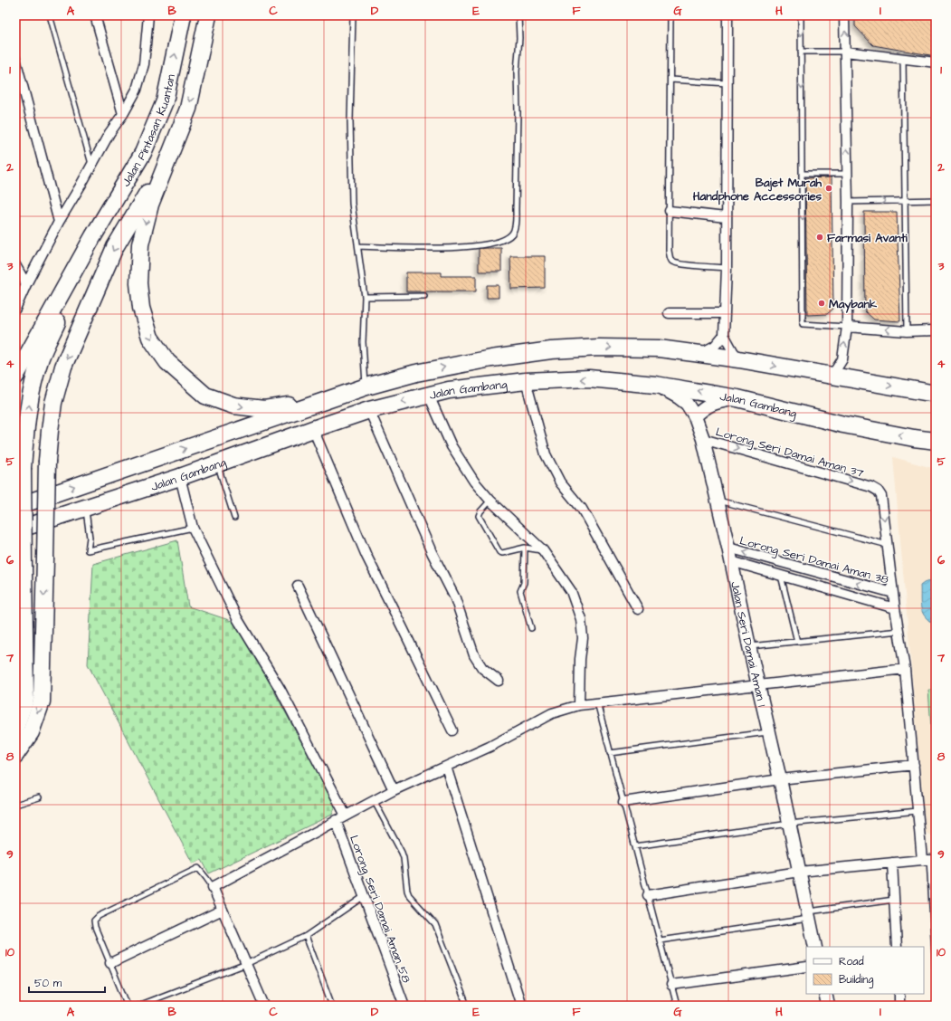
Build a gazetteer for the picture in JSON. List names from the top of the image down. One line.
{"streets":{"highway":["Jalan Pintasan Kuantan","Jalan Gambang"],"street":["Lorong Seri Damai Aman 37","Lorong Seri Damai Aman 38","Jalan Seri Damai Aman 1","Lorong Seri Damai Aman 58"]},"crossings":[["Jalan Gambang","Jalan Seri Damai Aman 1"],["Lorong Seri Damai Aman 37","Jalan Seri Damai Aman 1"],["Lorong Seri Damai Aman 38","Jalan Seri Damai Aman 1"]],"one_way":["Lorong Seri Damai Aman 37"],"places":["Bajet Murah Handphone Accessories","Farmasi Avanti","Maybank"],"legend":["Road","Building"],"scale_bar":"50 m","grid":{"columns":["A","B","C","D","E","F","G","H","I"],"rows":["1","2","3","4","5","6","7","8","9","10"]}}
